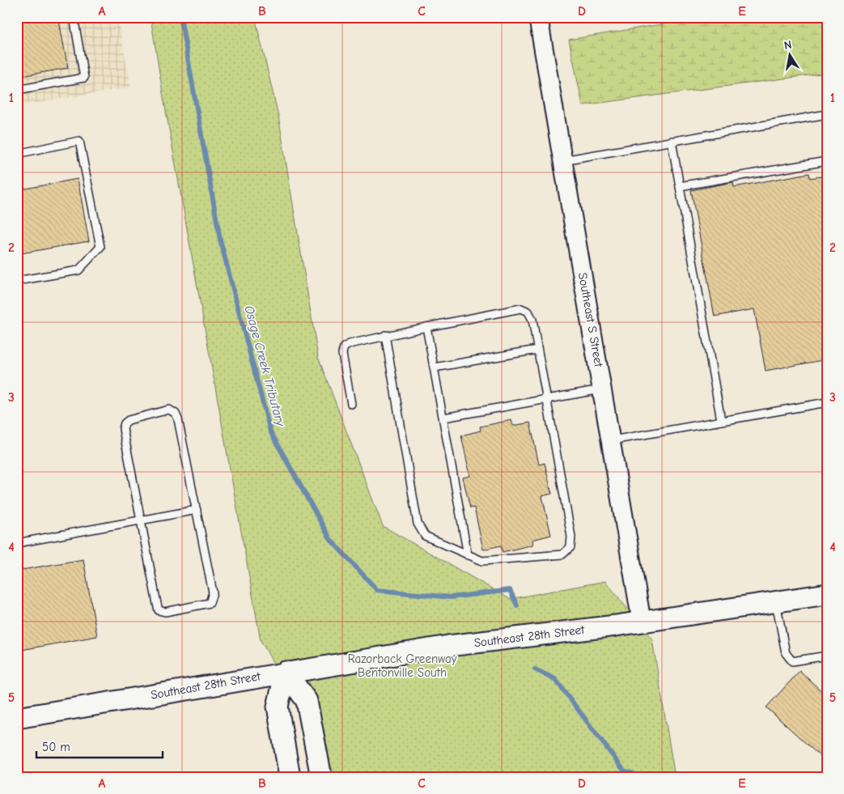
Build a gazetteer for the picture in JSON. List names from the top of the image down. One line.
{"streets":{"main road":["Southeast 28th Street"],"street":["Southeast S Street"]},"crossings":[["Southeast S Street","Southeast 28th Street"]],"water":["Osage Creek Tributary"],"parks":["Razorback Greenway Bentonville South"],"scale_bar":"50 m","north":"top","grid":{"columns":["A","B","C","D","E"],"rows":["1","2","3","4","5"]}}
